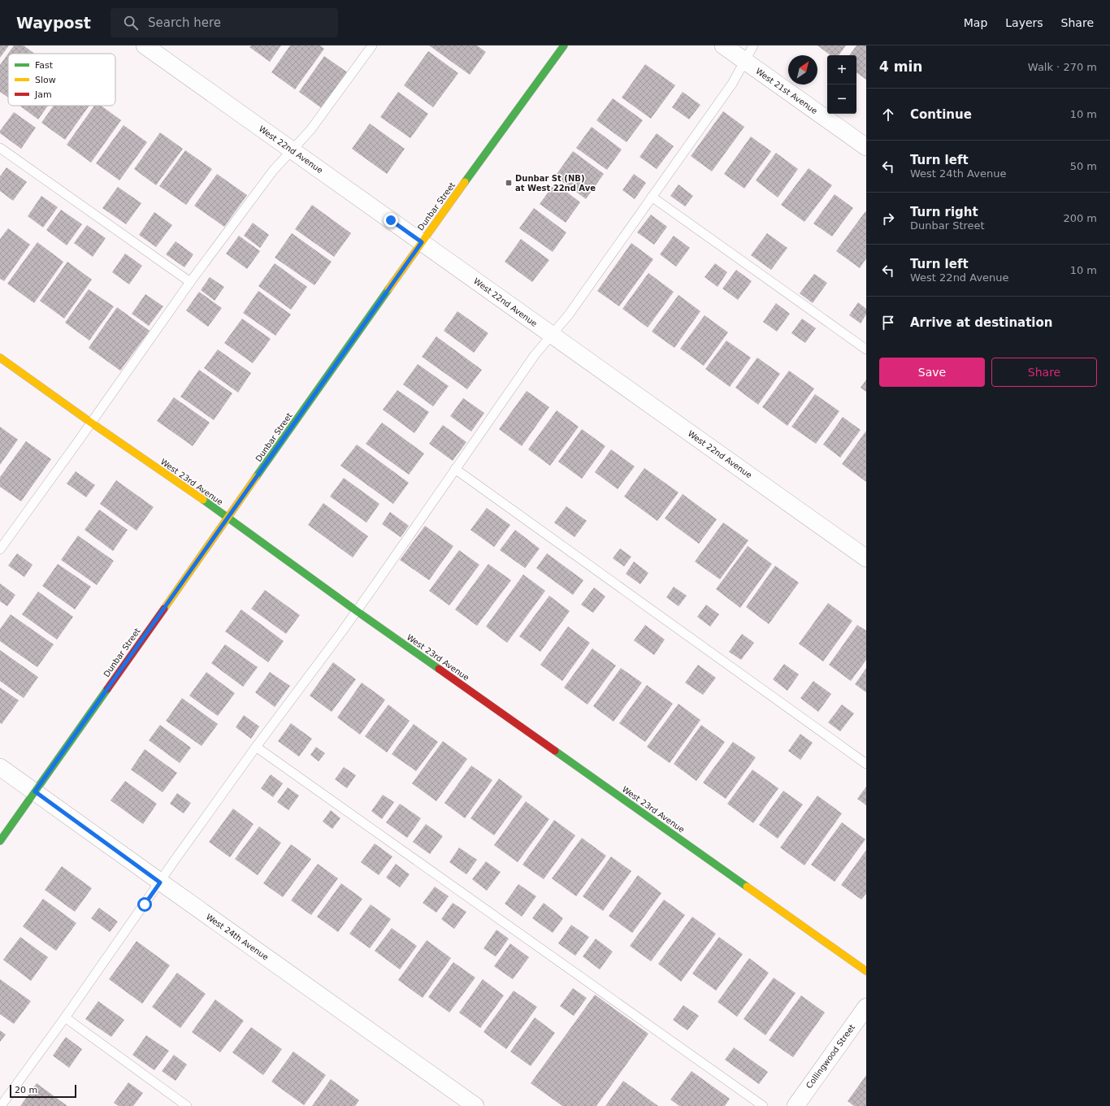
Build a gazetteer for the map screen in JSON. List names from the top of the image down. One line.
{"streets":{"street":["West 21st Avenue","West 22nd Avenue","Dunbar Street","West 23rd Avenue","West 24th Avenue","Collingwood Street"]},"crossings":[["West 22nd Avenue","Dunbar Street"],["Dunbar Street","West 23rd Avenue"],["Dunbar Street","West 24th Avenue"]],"places":{"transit":["Dunbar St (NB) at West 22nd Ave"]},"legend":["Fast","Slow","Jam"],"scale_bar":"20 m","north":"top right","page":{"header":"Waypost","search":"Search here","nav":["Map","Layers","Share"],"heading":["4 min","Walk · 270 m"],"map_buttons":["+","−"],"list":[["Continue","10 m"],["Turn left","West 24th Avenue","50 m"],["Turn right","Dunbar Street","200 m"],["Turn left","West 22nd Avenue","10 m"],"Arrive at destination"],"buttons":["Save","Share"],"scale":"20 m"}}
